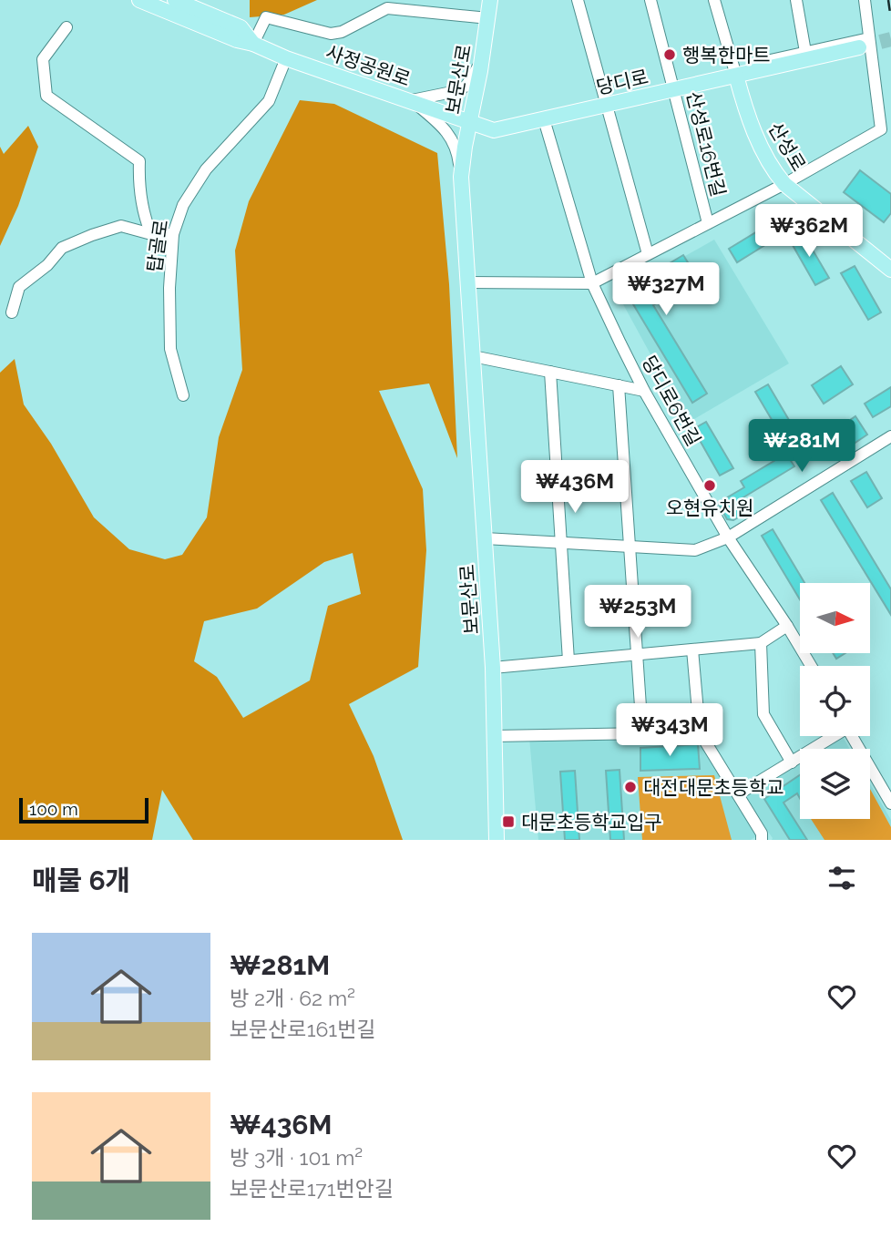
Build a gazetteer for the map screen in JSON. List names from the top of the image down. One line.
{"streets":{"main road":["사정공원로","보문산로","당디로","산성로"],"street":["산성로16번길","탑골로","당디로6번길"]},"crossings":[["사정공원로","보문산로"],["사정공원로","당디로"],["사정공원로","탑골로"],["보문산로","당디로"],["당디로","산성로16번길"],["당디로","산성로"],["당디로","당디로6번길"]],"places":{"other":["행복한마트","오현유치원","대전대문초등학교"],"transit":["대문초등학교입구"]},"scale_bar":"100 m","north":"right","page":{"price":["₩362M","₩327M","₩281M","₩436M","₩253M","₩343M"],"scale":"100 m","heading":"매물 6개","list":[{"name":"₩281M","note":"방 2개 · 62 m² · 보문산로161번길"},{"name":"₩436M","note":"방 3개 · 101 m² · 보문산로171번안길"}]}}
